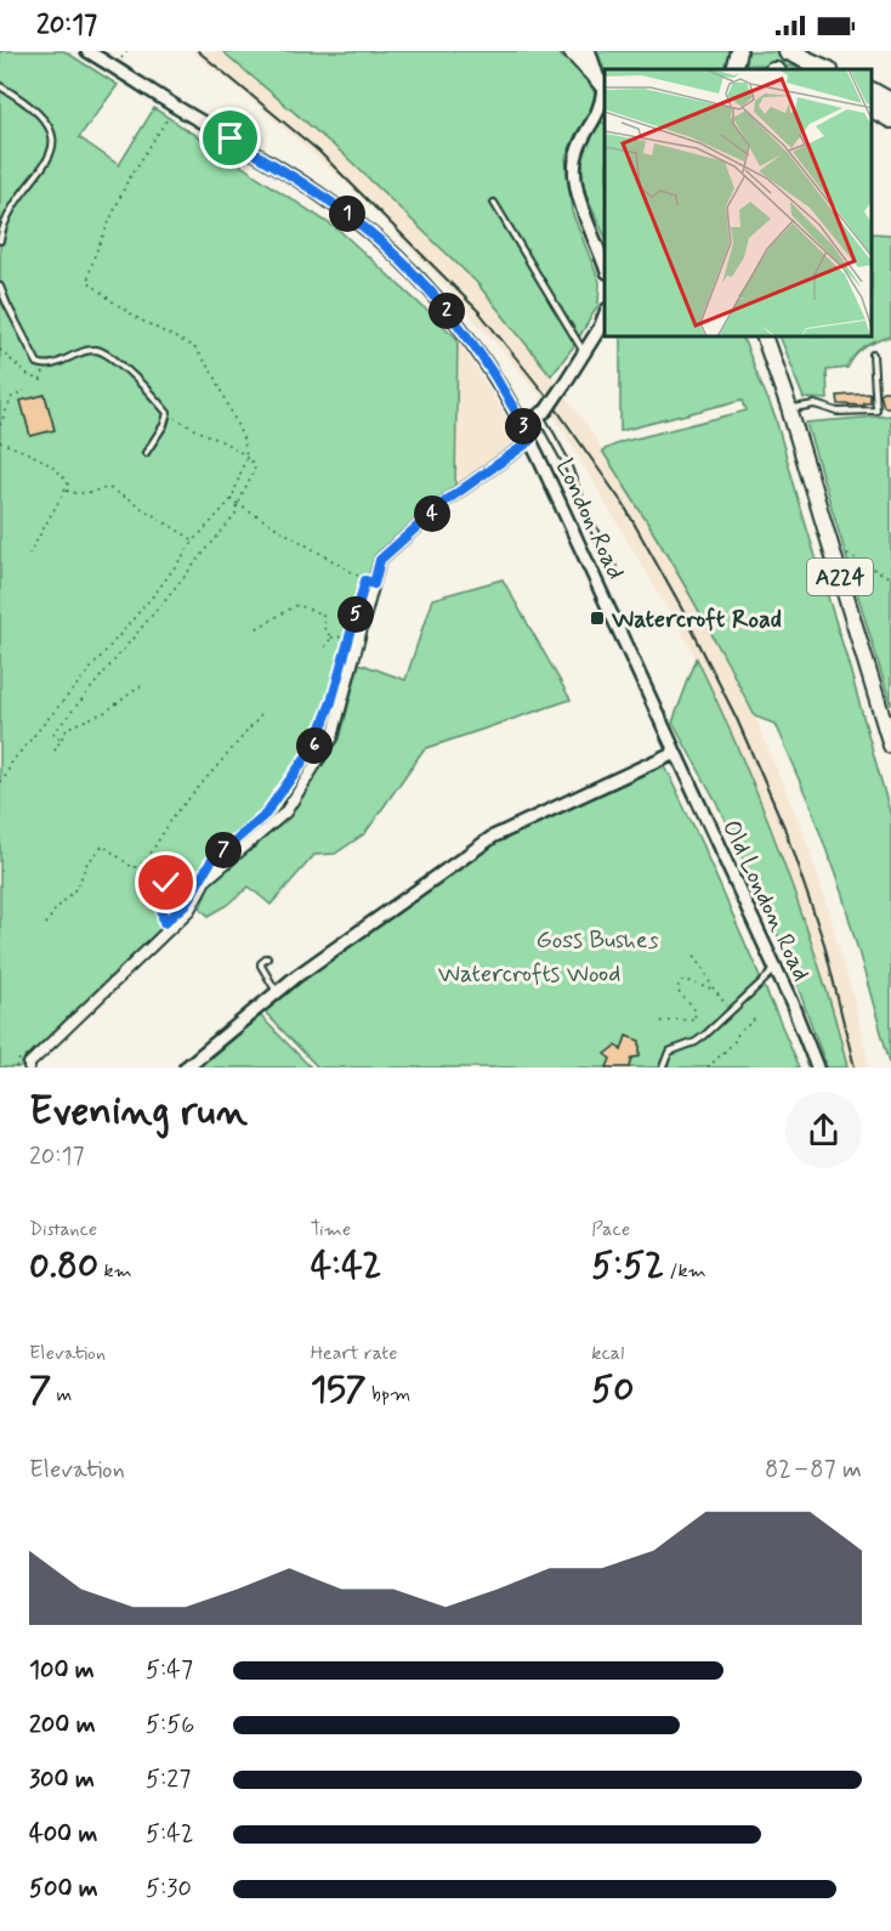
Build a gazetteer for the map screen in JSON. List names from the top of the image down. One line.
{"streets":{"main road":["A224"],"street":["London Road","Old London Road"]},"crossings":[["London Road","Old London Road"]],"parks":["Goss Bushes","Watercrofts Wood"],"places":{"transit":["Watercroft Road"]},"page":{"status":"20:17","pins":["1","2","3","4","5","6","7"],"heading":["Evening run","20:17"],"stats":[["Distance","0.80 km"],["Time","4:42"],["Pace","5:52 /km"],["Elevation","7 m"],["Heart rate","157 bpm"],["kcal","50"]],"chart":["Elevation","82–87 m"],"list":[{"name":"100 m","note":"5:47"},{"name":"200 m","note":"5:56"},{"name":"300 m","note":"5:27"},{"name":"400 m","note":"5:42"},{"name":"500 m","note":"5:30"}]}}
